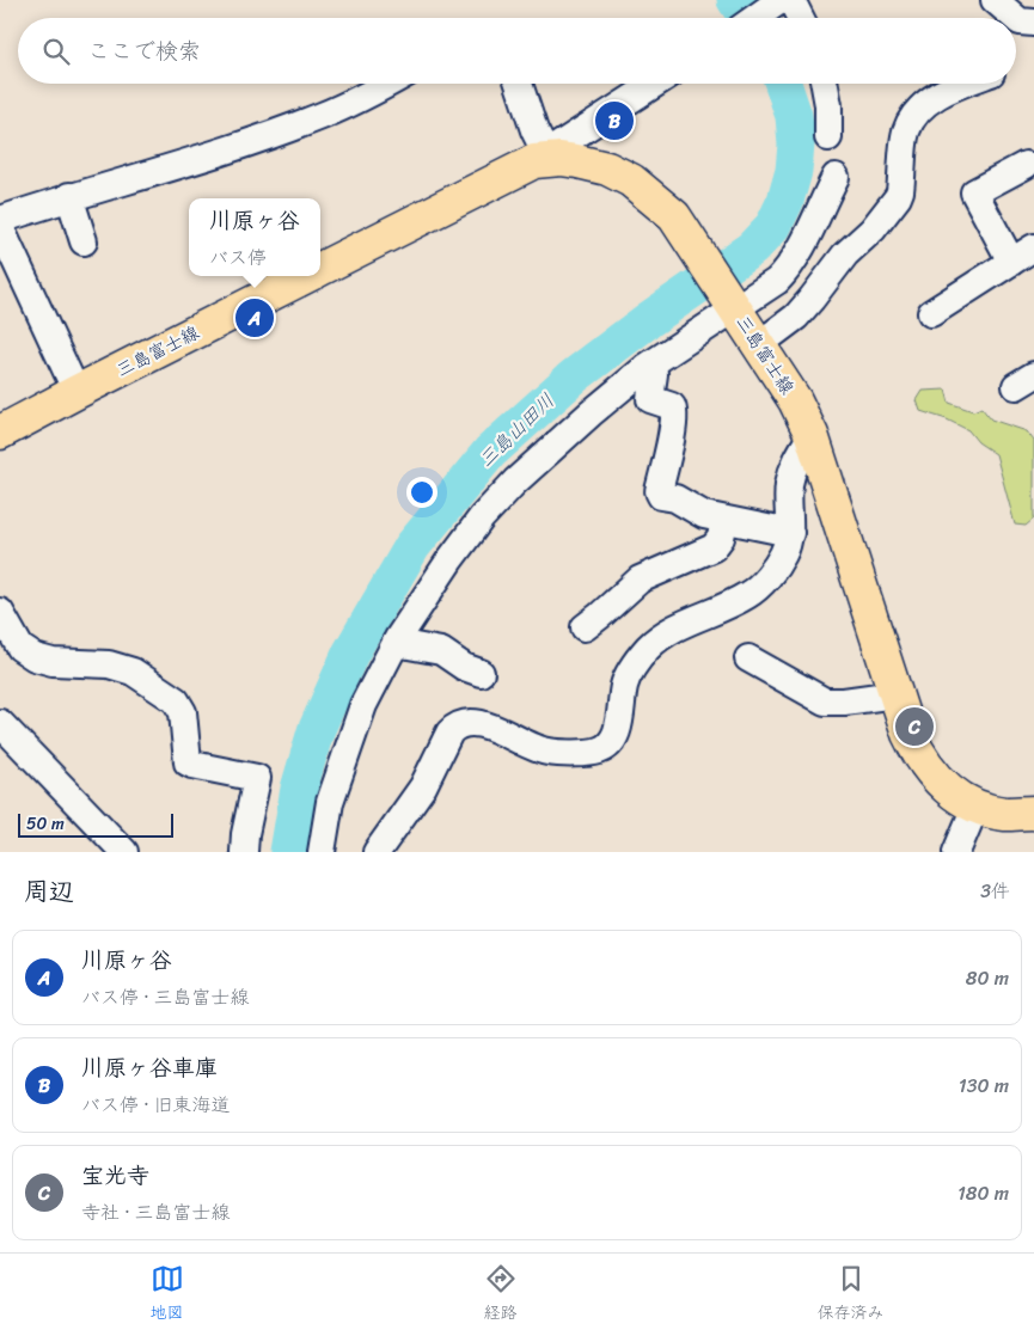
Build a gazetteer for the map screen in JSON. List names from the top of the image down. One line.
{"streets":{"main road":["三島富士線"]},"water":["三島山田川"],"scale_bar":"50 m","page":{"search":"ここで検索","pins":["B","A","C"],"popup":["川原ヶ谷","バス停"],"scale":"50 m","heading":["周辺","3件"],"list":[{"mark":"A","name":"川原ヶ谷","note":"バス停 · 三島富士線","value":"80 m"},{"mark":"B","name":"川原ヶ谷車庫","note":"バス停 · 旧東海道","value":"130 m"},{"mark":"C","name":"宝光寺","note":"寺社 · 三島富士線","value":"180 m"}],"nav":["地図","経路","保存済み"]}}
